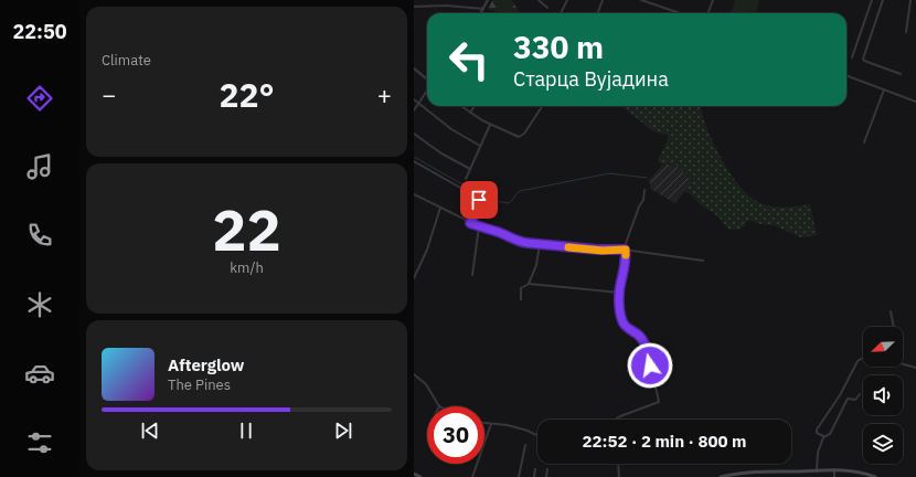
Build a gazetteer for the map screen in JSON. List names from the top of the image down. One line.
{"north":"bottom left","page":{"tabs":"22:50","tile":["Climate",["22","km/h"]],"turn":["330 m","Старца Вујадина"],"heat":["−","22°","+"],"song":["Afterglow","The Pines"],"limit":"30","trip":"22:52 · 2 min · 800 m"}}
